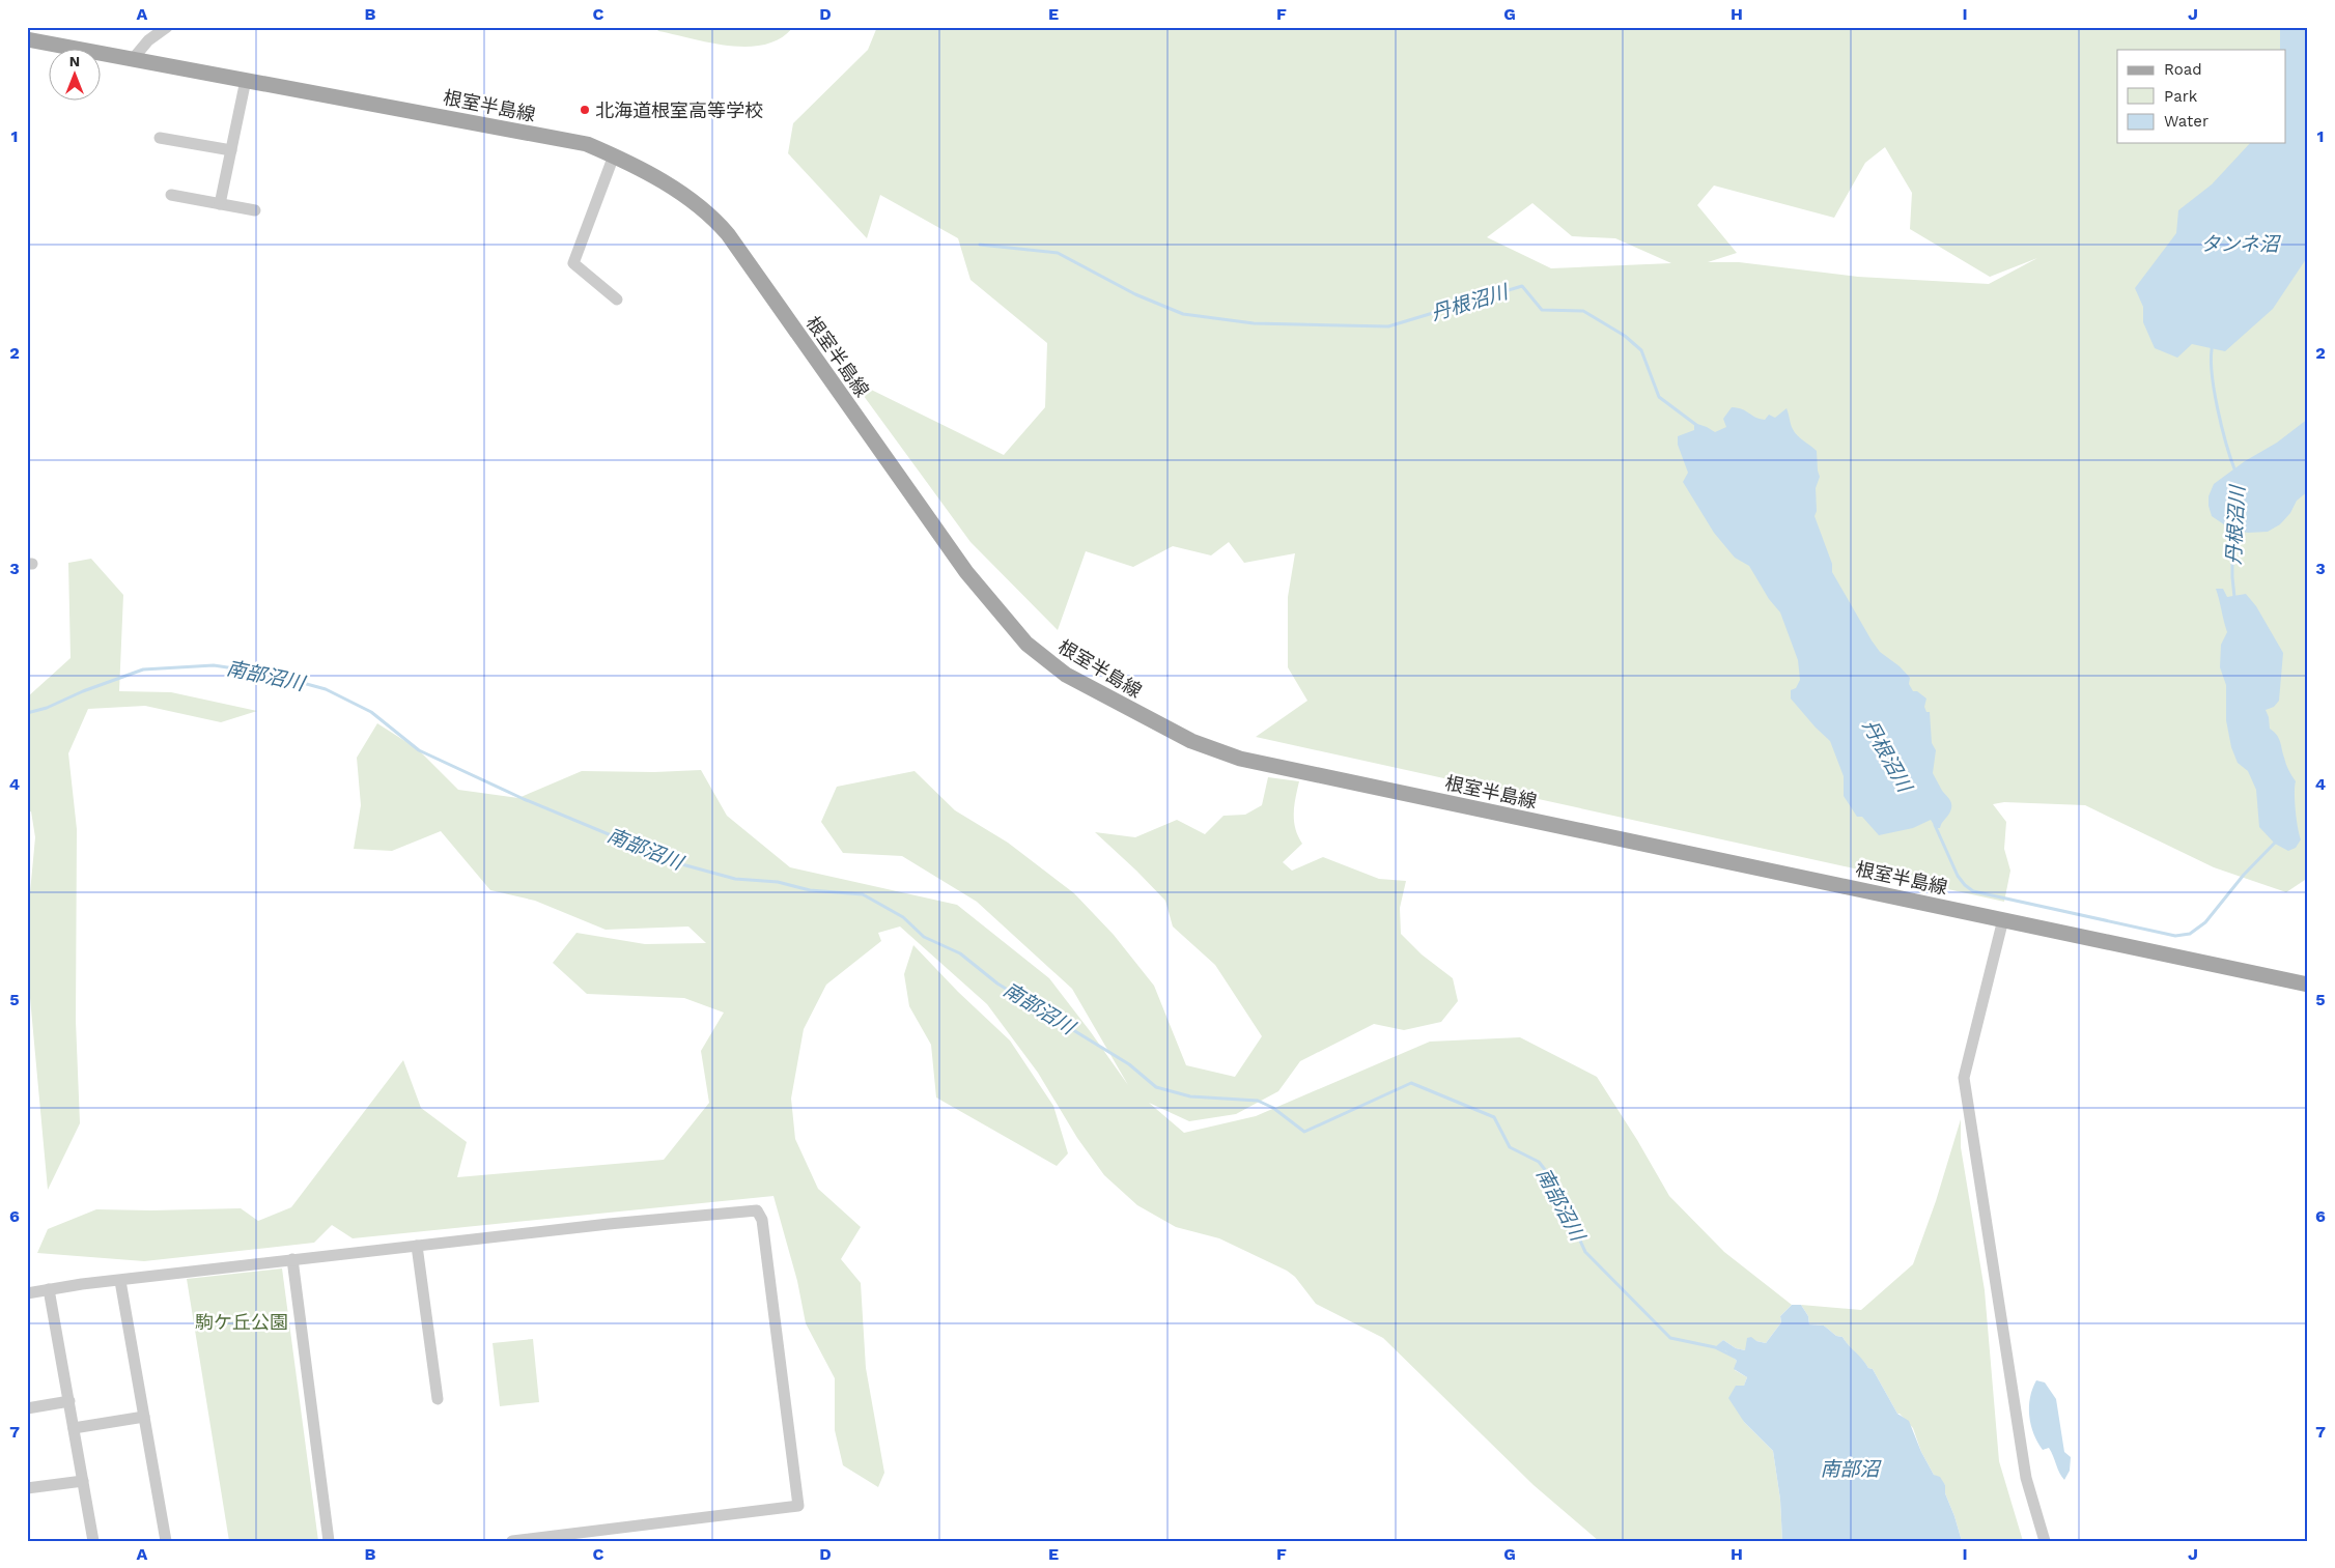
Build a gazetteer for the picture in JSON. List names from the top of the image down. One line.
{"streets":{"main road":["根室半島線"]},"water":["タンネ沼","丹根沼川","南部沼川","南部沼"],"parks":["駒ケ丘公園"],"places":["北海道根室高等学校"],"legend":["Road","Park","Water"],"north":"top","grid":{"columns":["A","B","C","D","E","F","G","H","I","J"],"rows":["1","2","3","4","5","6","7"]}}
